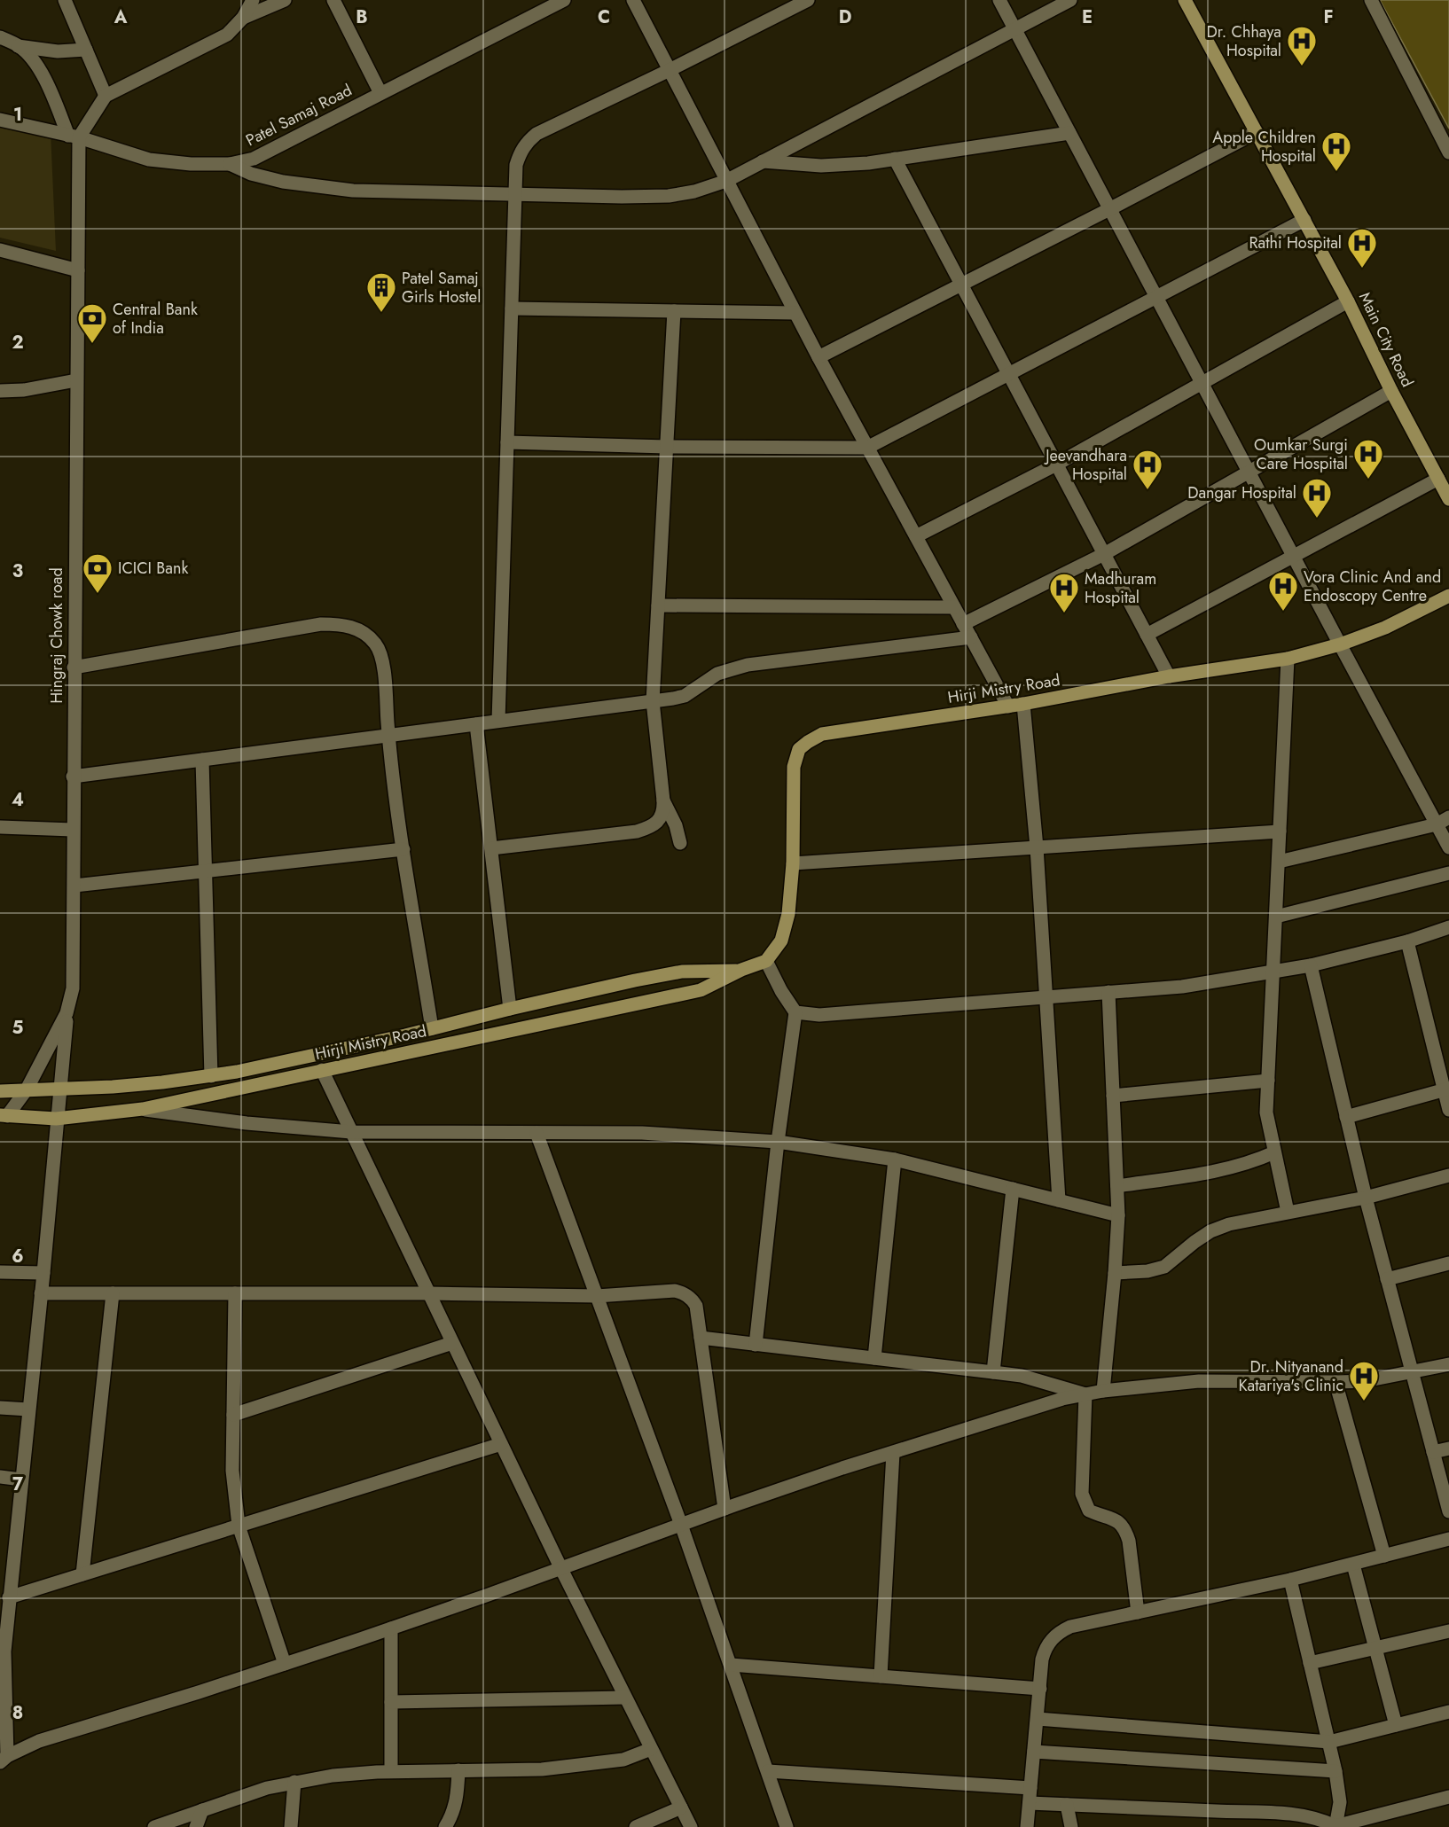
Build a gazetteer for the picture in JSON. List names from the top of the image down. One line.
{"streets":{"main road":["Main City Road","Hirji Mistry Road"],"street":["Patel Samaj Road","Hingraj Chowk road"]},"crossings":[["Patel Samaj Road","Hingraj Chowk road"],["Hingraj Chowk road","Hirji Mistry Road"]],"places":{"hospital":["Dr. Chhaya Hospital","Apple Children Hospital","Rathi Hospital","Oumkar Surgi Care Hospital","Jeevandhara Hospital","Dangar Hospital","Vora Clinic And and Endoscopy Centre","Madhuram Hospital","Dr. Nityanand Katariya's Clinic"],"building":["Patel Samaj Girls Hostel"],"bank":["Central Bank of India","ICICI Bank"]},"grid":{"columns":["A","B","C","D","E","F"],"rows":["1","2","3","4","5","6","7","8"]}}
